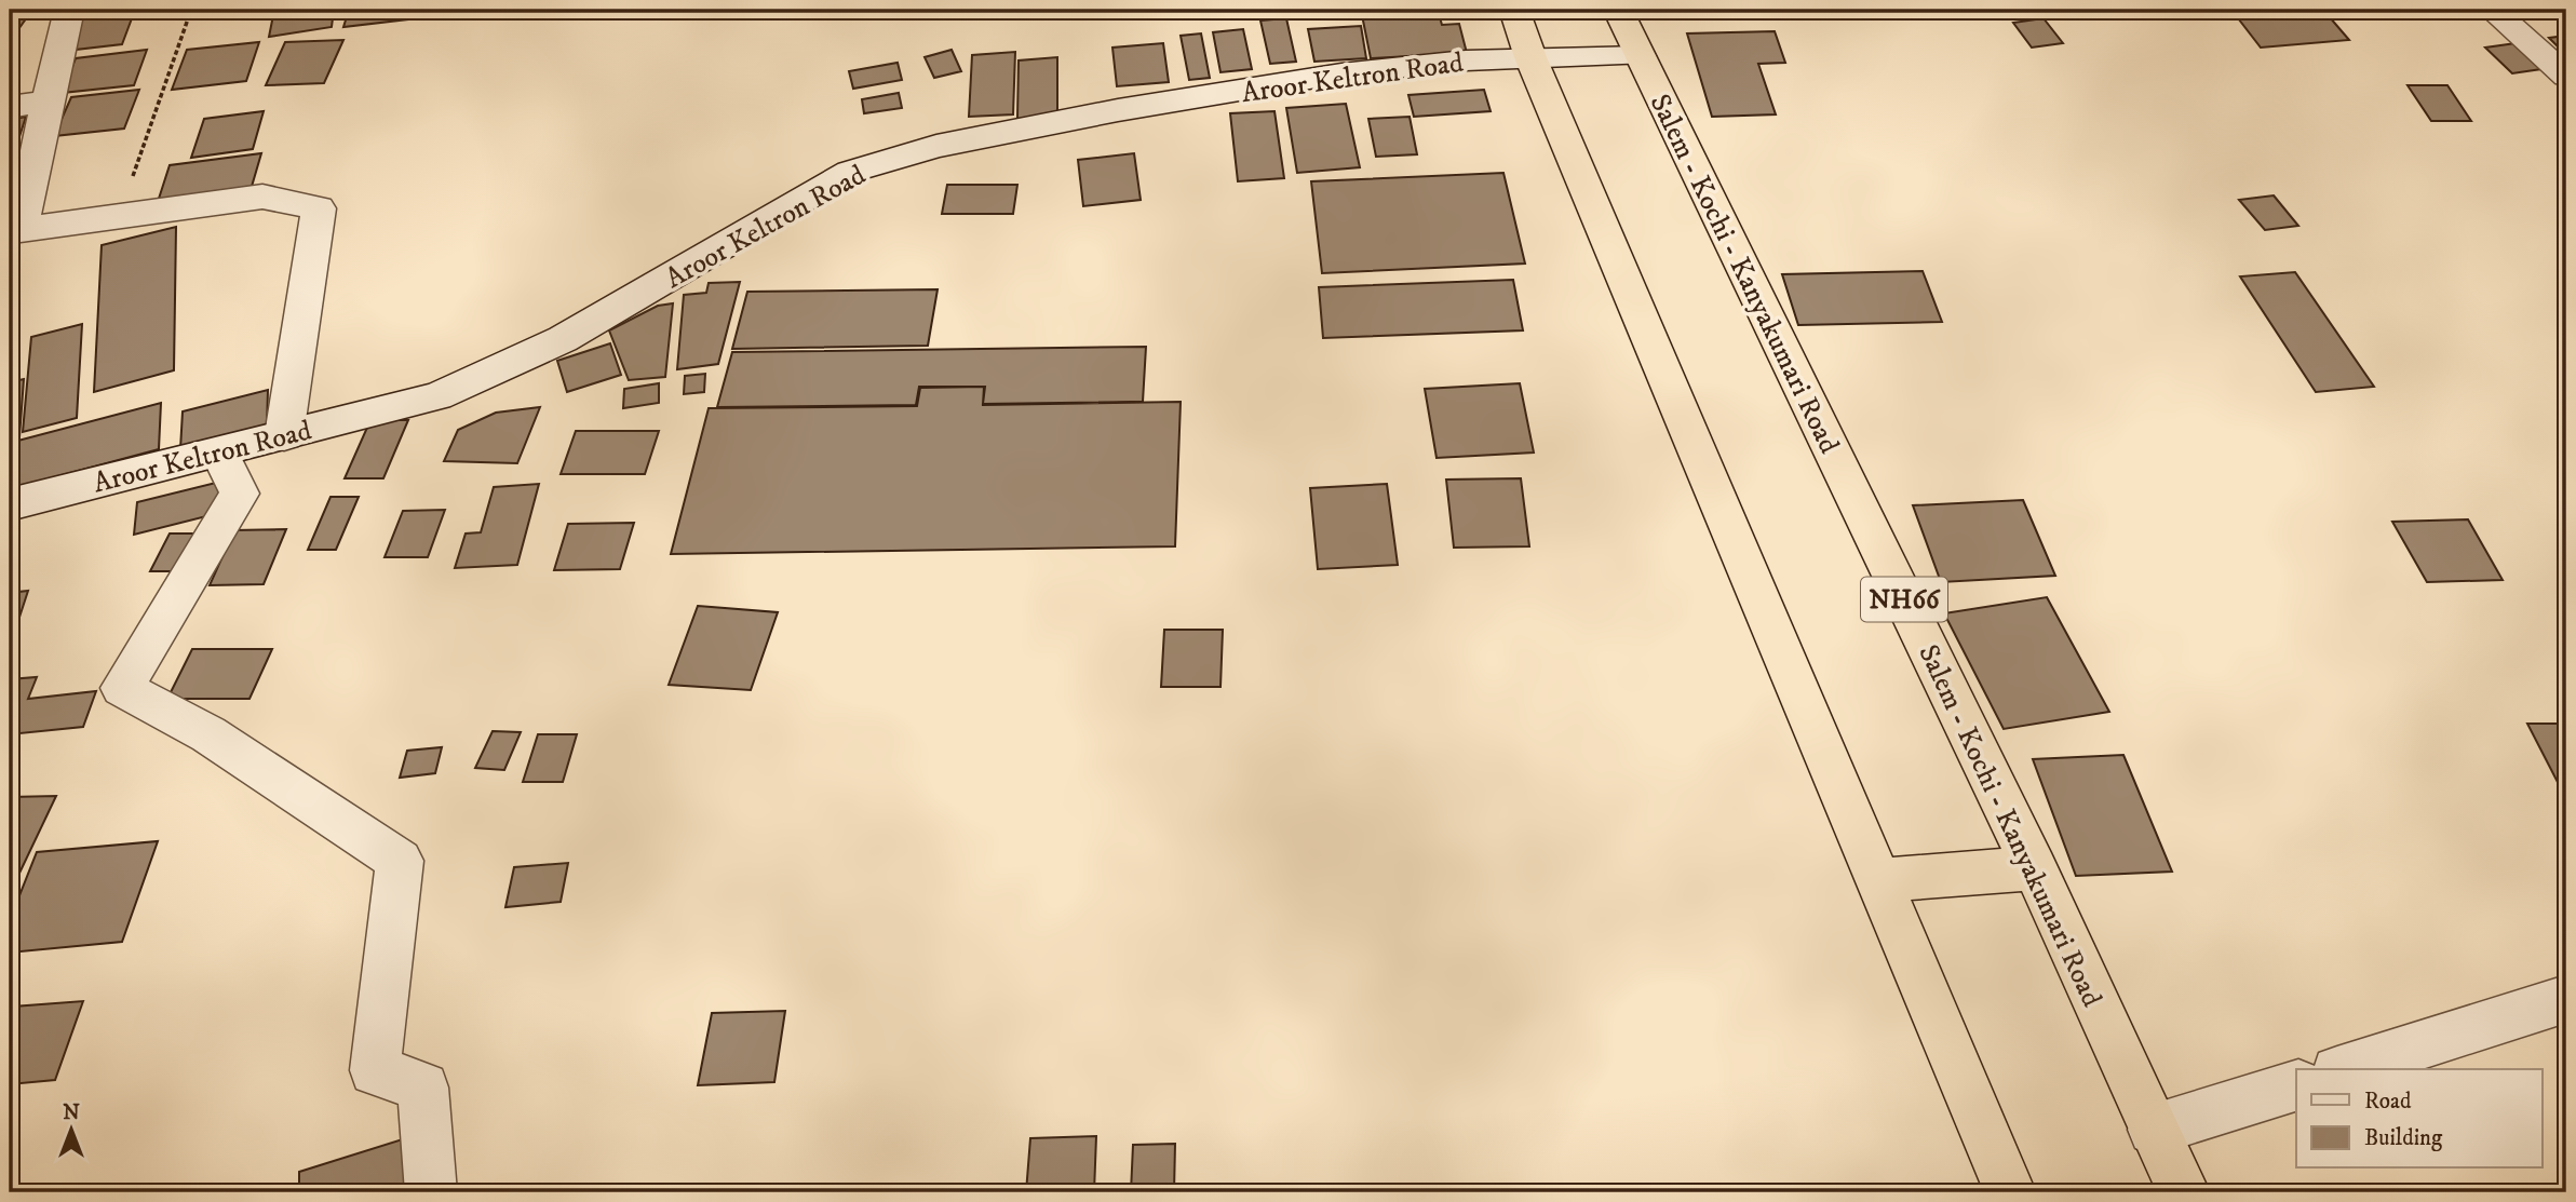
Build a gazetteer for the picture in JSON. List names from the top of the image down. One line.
{"streets":{"highway":["Salem - Kochi - Kanyakumari Road","NH66"],"street":["Aroor Keltron Road"]},"crossings":[["Aroor Keltron Road","Salem - Kochi - Kanyakumari Road"]],"legend":["Road","Building"],"north":"top"}
